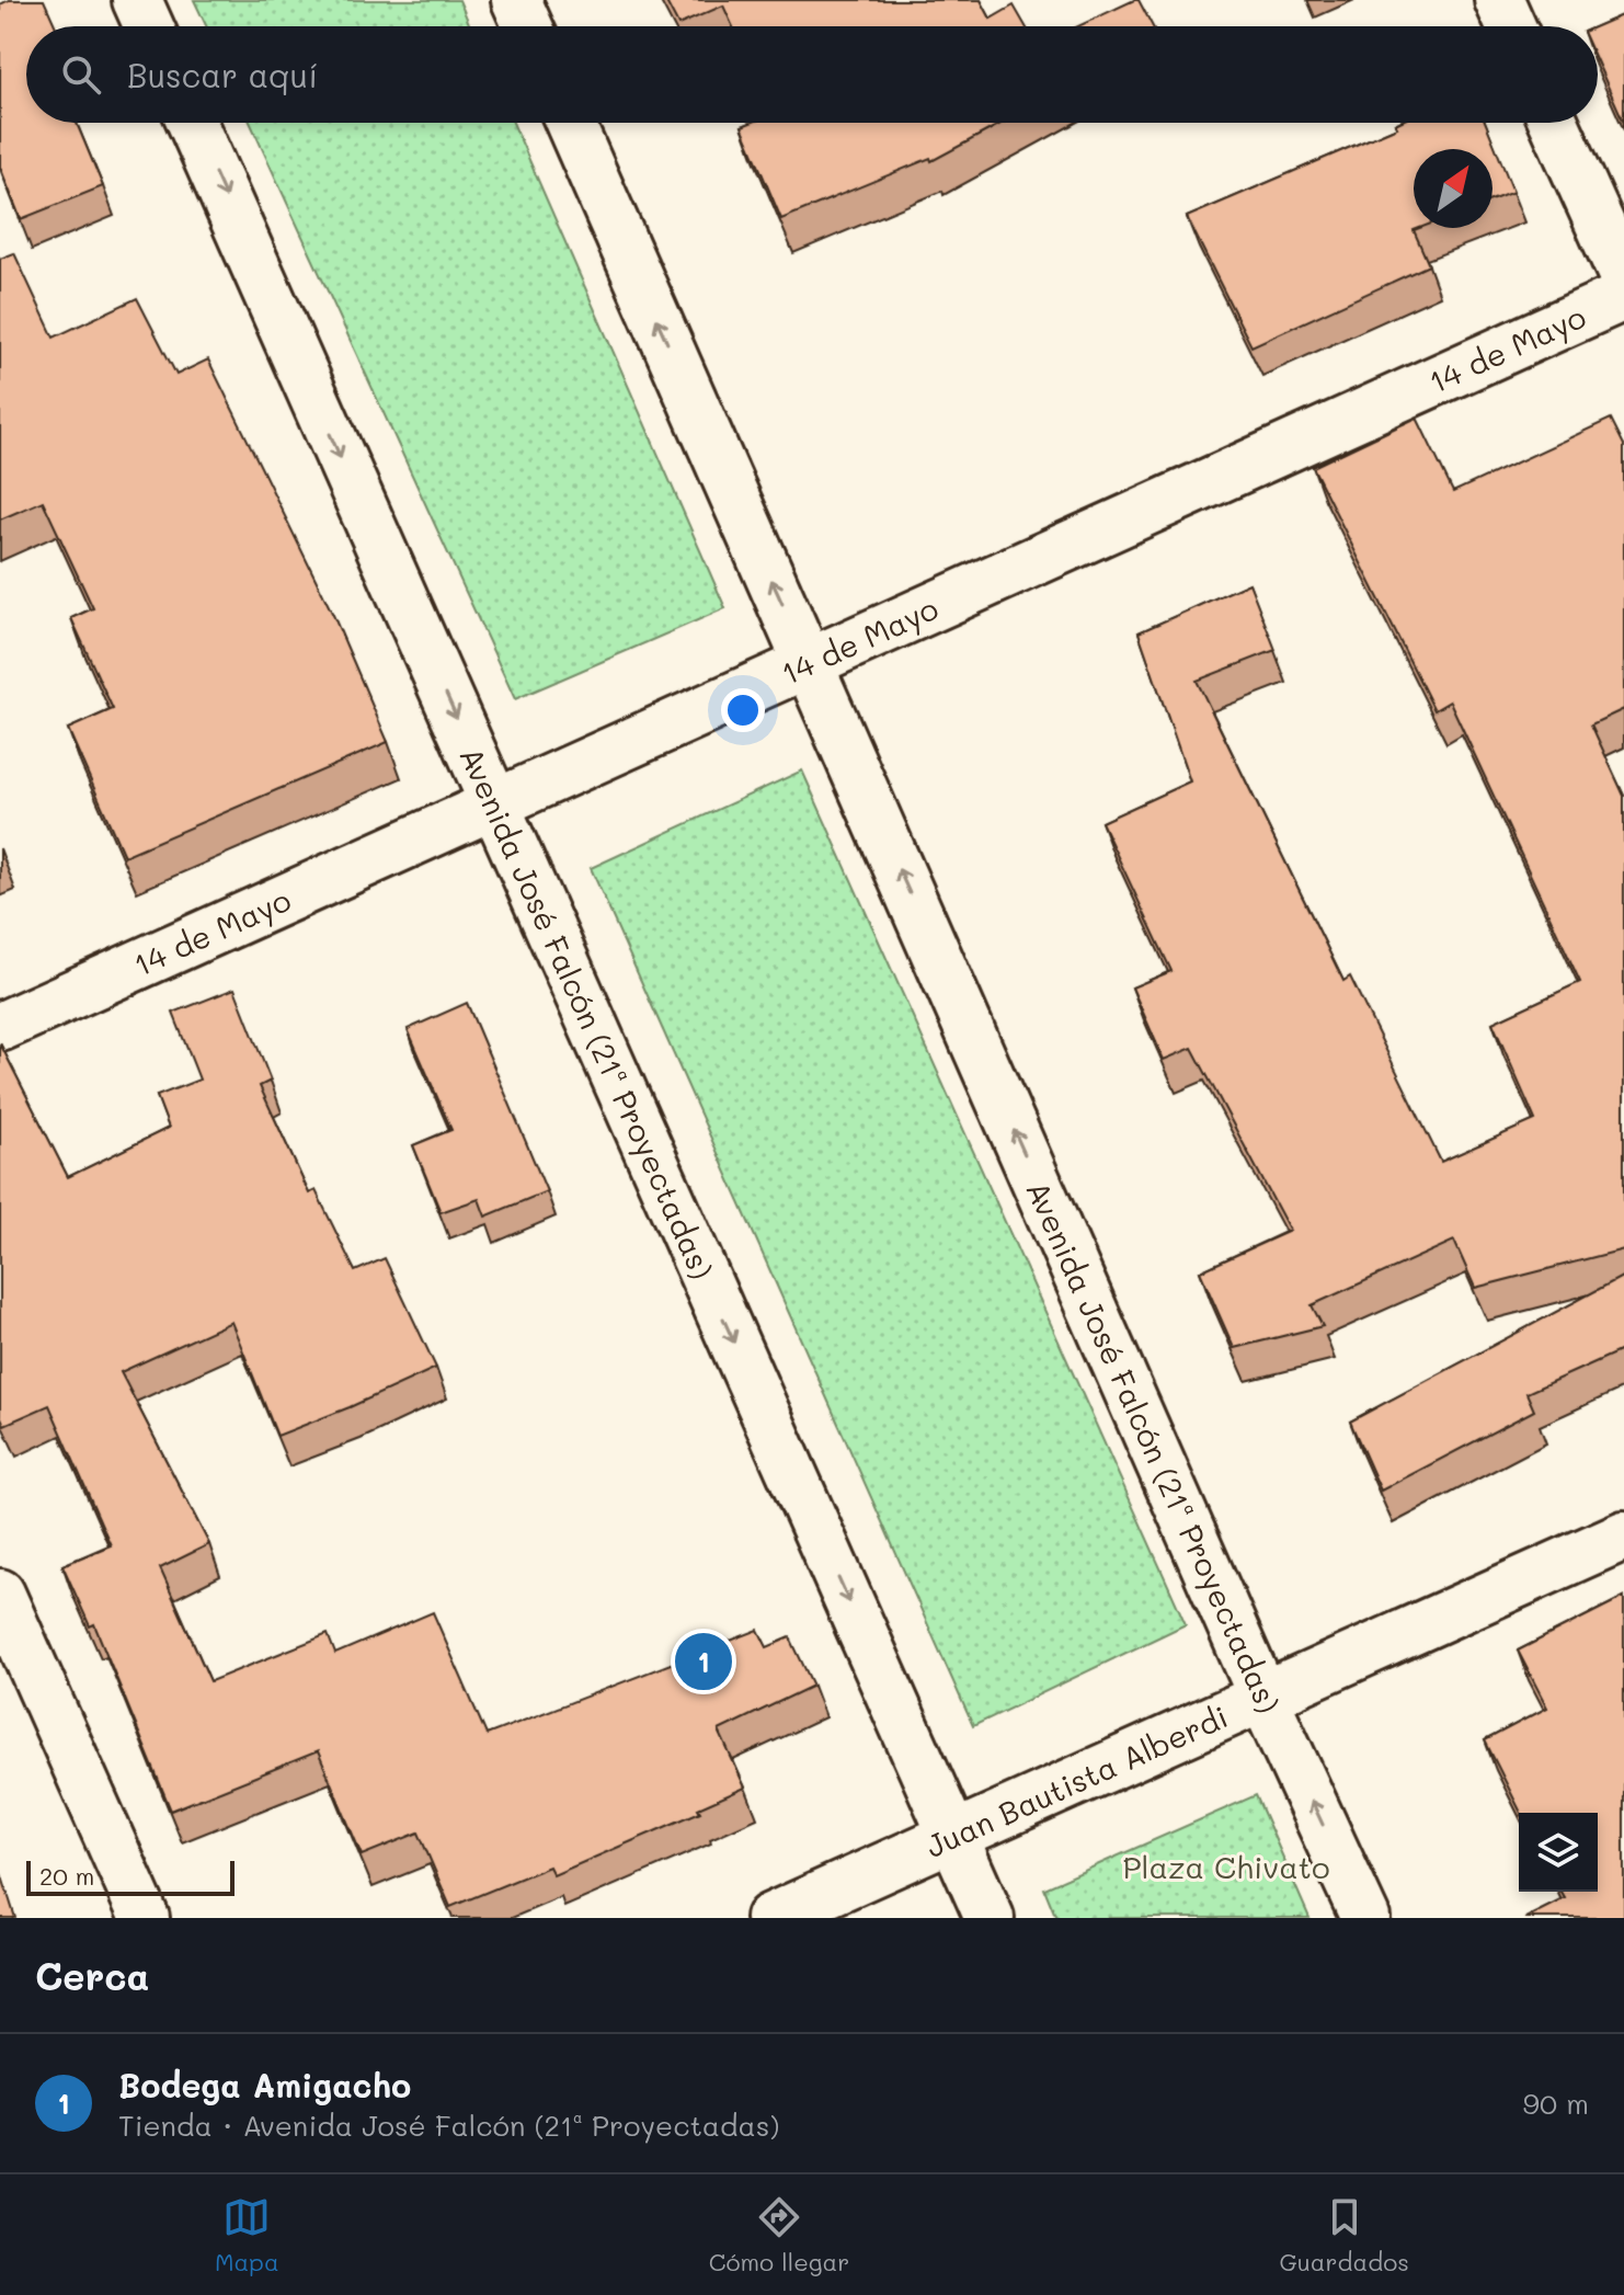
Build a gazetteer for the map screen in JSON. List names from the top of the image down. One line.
{"streets":{"main road":["14 de Mayo","Avenida José Falcón (21ª Proyectadas)","Juan Bautista Alberdi"]},"crossings":[["14 de Mayo","Avenida José Falcón (21ª Proyectadas)"],["Avenida José Falcón (21ª Proyectadas)","Juan Bautista Alberdi"]],"parks":["Plaza Chivato"],"scale_bar":"20 m","north":"top right","page":{"search":"Buscar aquí","pins":"1","scale":"20 m","heading":"Cerca","list":[{"mark":"1","name":"Bodega Amigacho","note":"Tienda · Avenida José Falcón (21ª Proyectadas)","value":"90 m"}],"nav":["Mapa","Cómo llegar","Guardados"]}}
